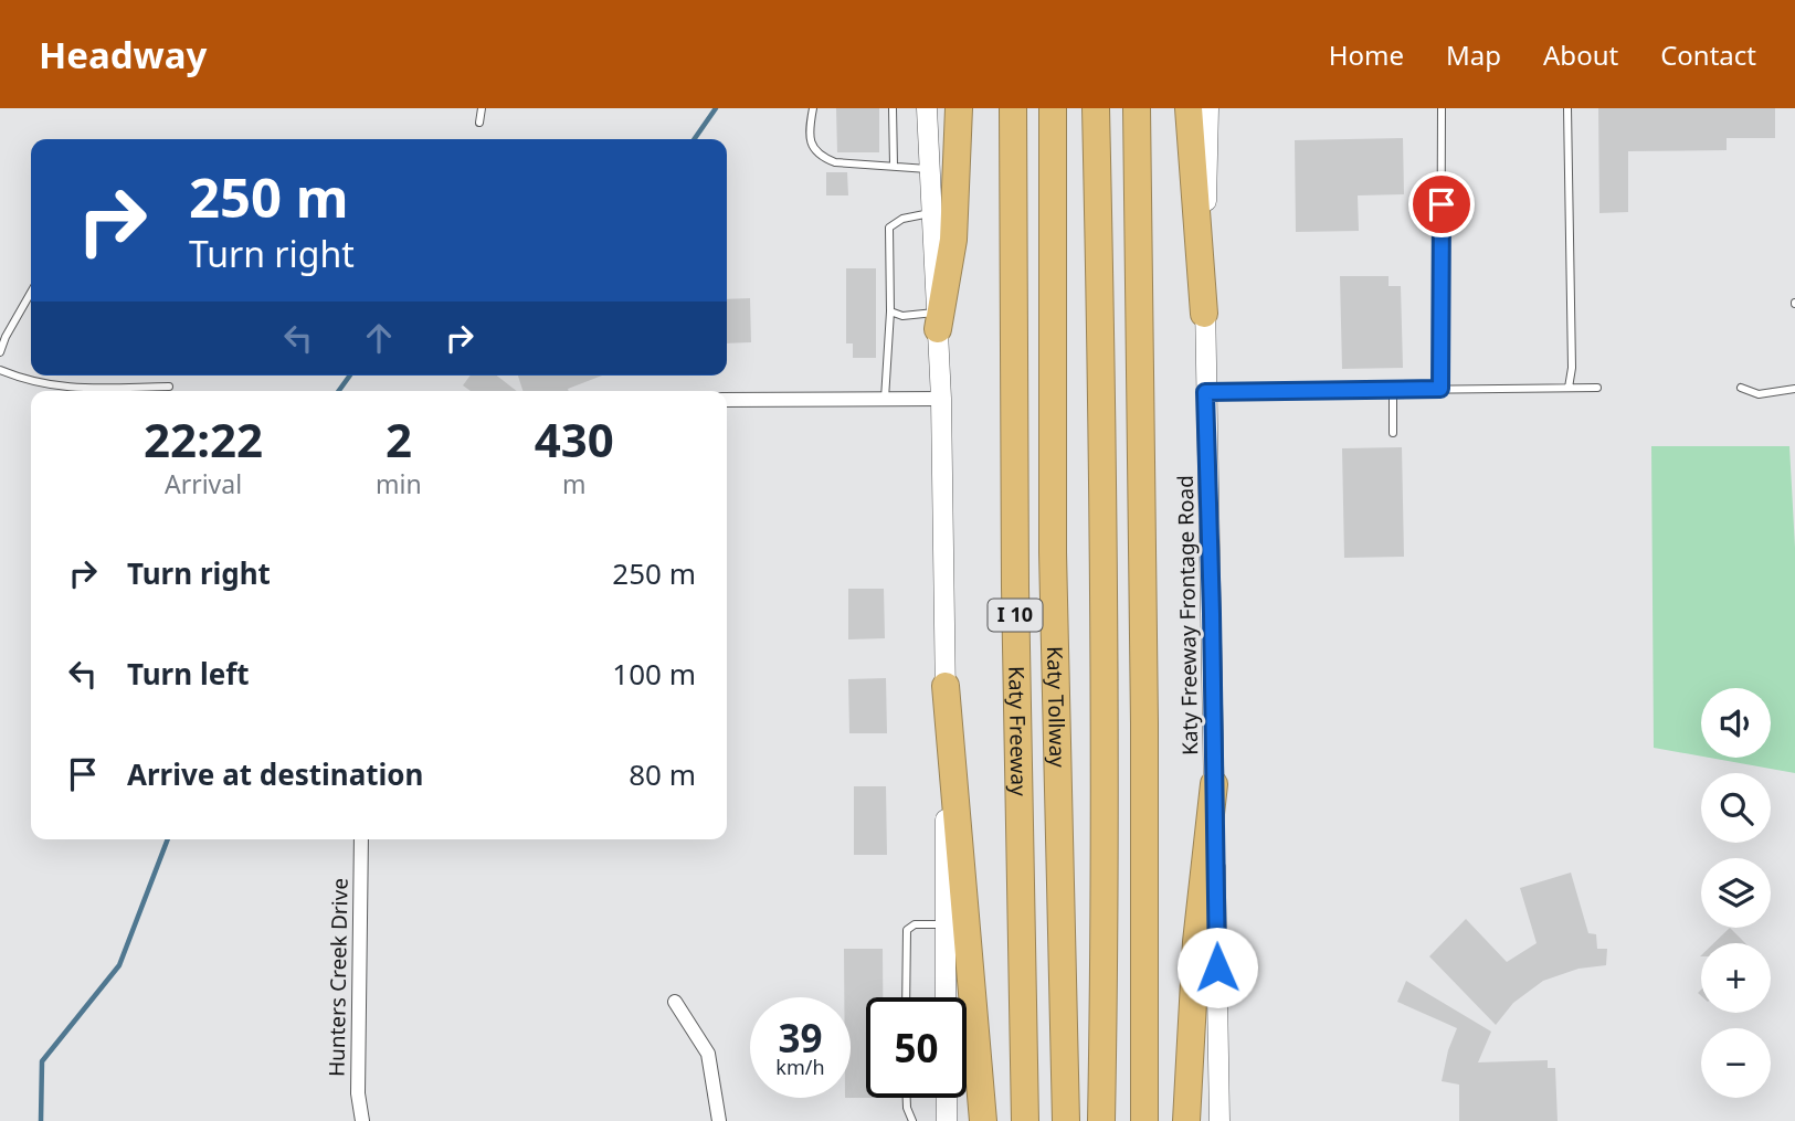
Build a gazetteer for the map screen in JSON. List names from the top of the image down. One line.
{"streets":{"highway":["I 10","Katy Tollway","Katy Freeway"],"main road":["Katy Freeway Frontage Road"],"street":["Hunters Creek Drive"]},"page":{"header":"Headway","nav":["Home","Map","About","Contact"],"turn":["250 m","Turn right"],"eta":["22:22","Arrival","2","min","430","m"],"list":[{"name":"Turn right","value":"250 m"},{"name":"Turn left","value":"100 m"},{"name":"Arrive at destination","value":"80 m"}],"map_buttons":["+","−"],"speed":"39 km/h","limit":"50"}}
